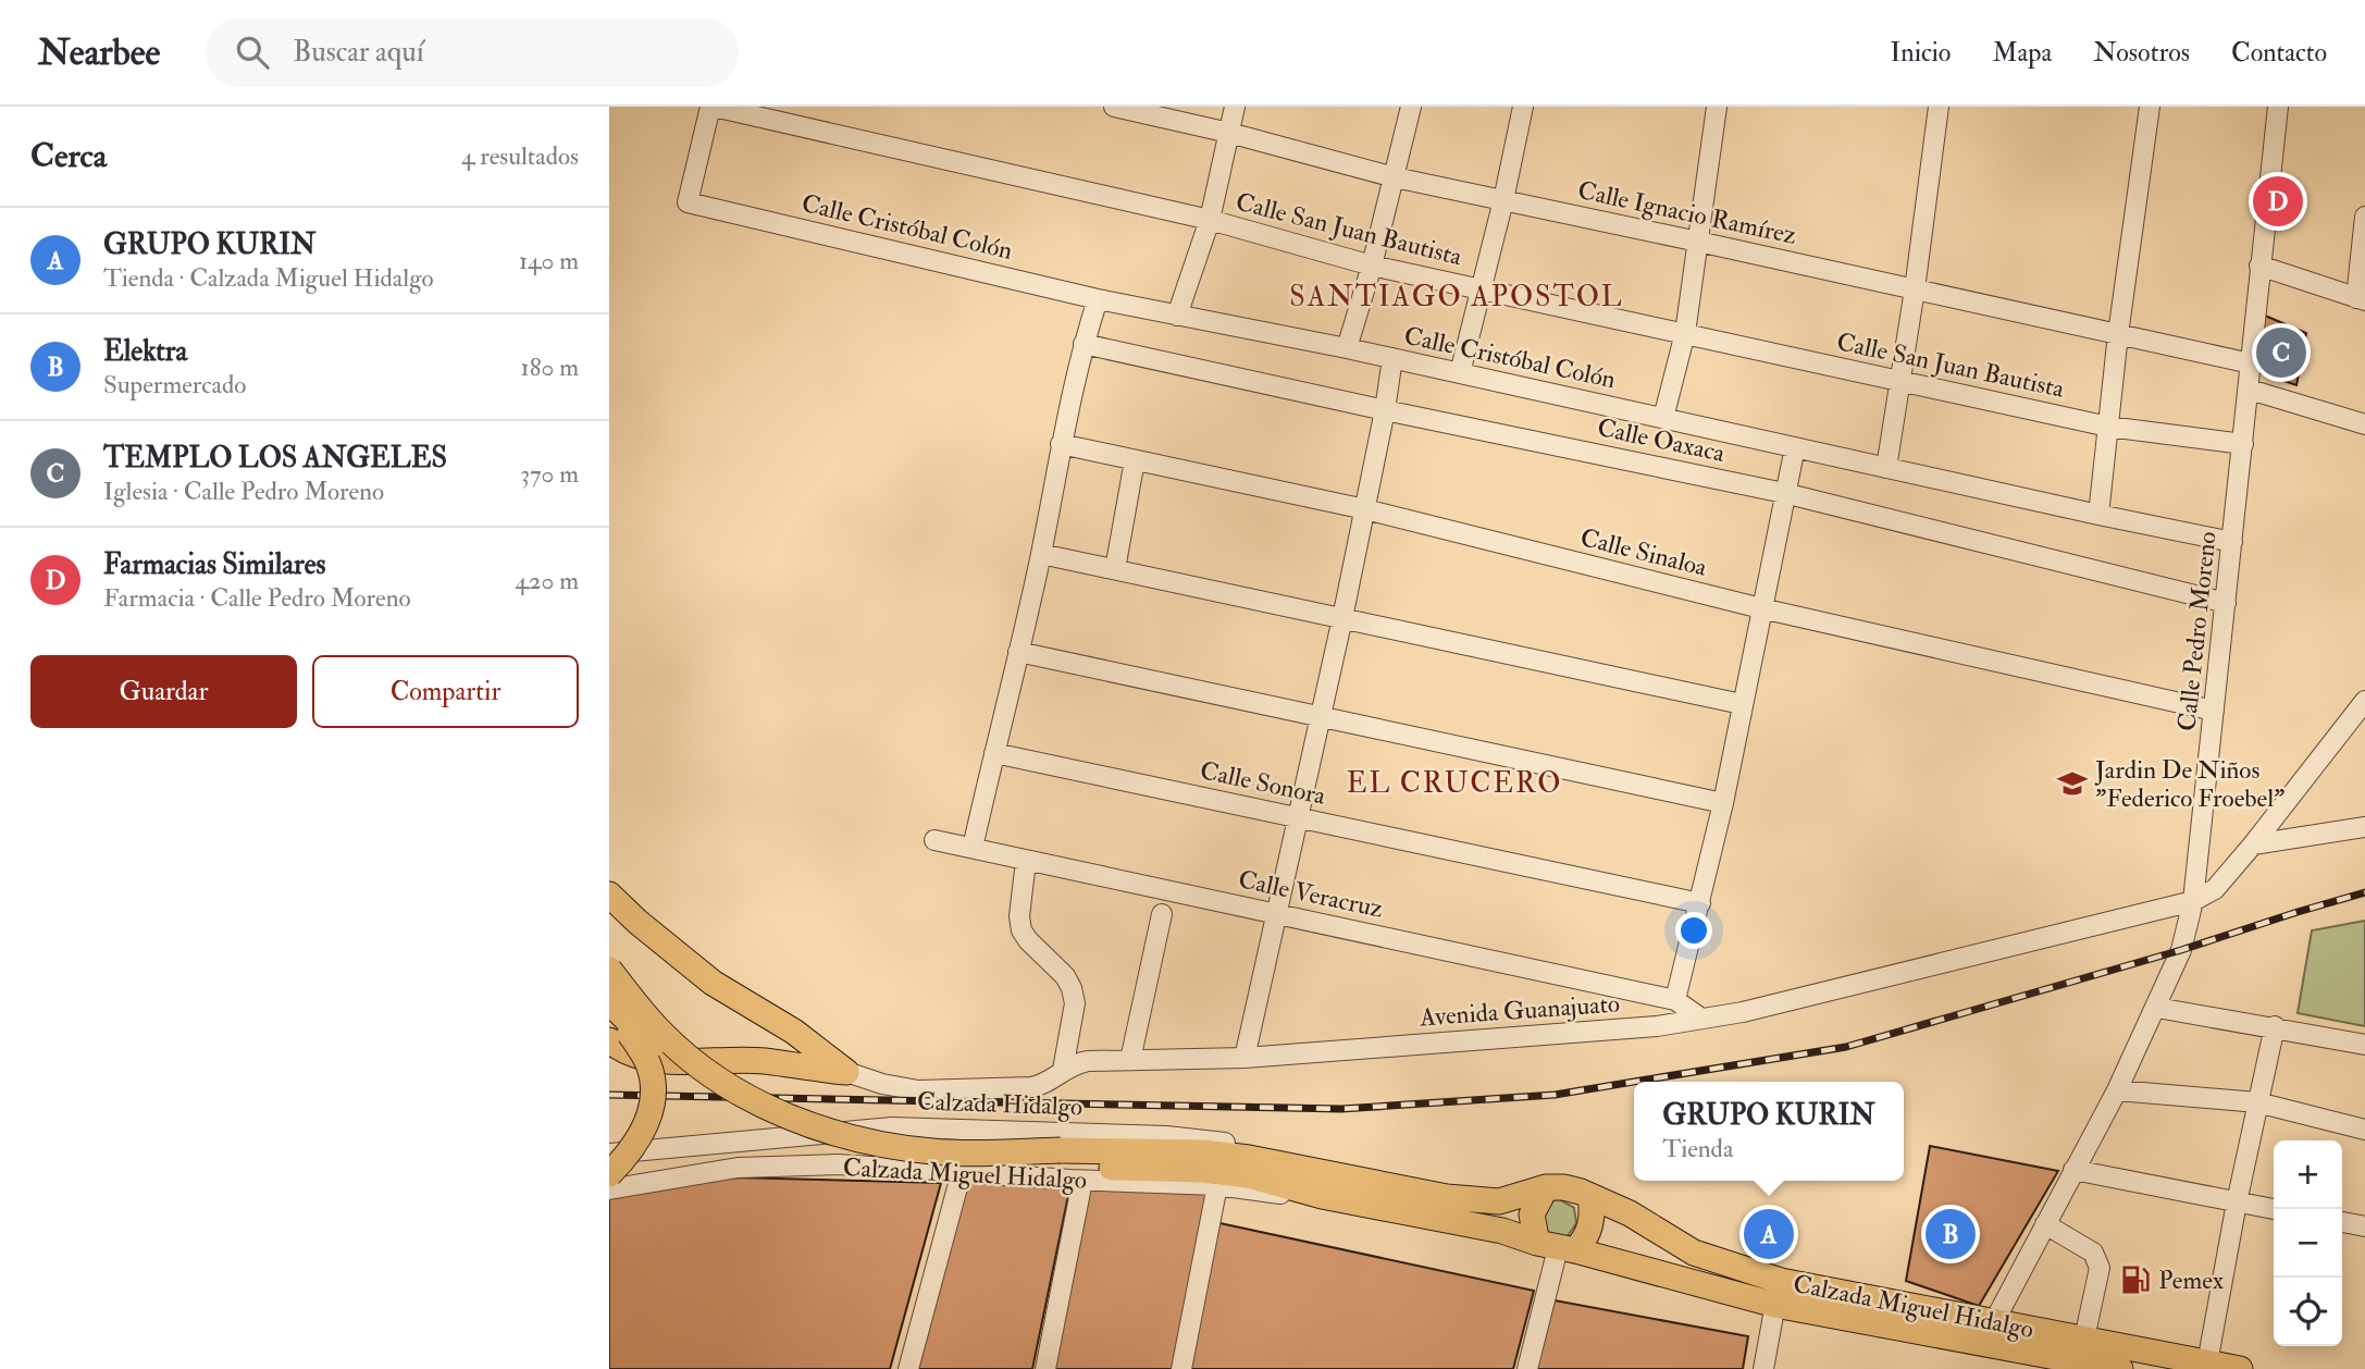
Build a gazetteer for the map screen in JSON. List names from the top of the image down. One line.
{"streets":{"main road":["Calzada Miguel Hidalgo"],"street":["Calle Ignacio Ramírez","Calle Cristóbal Colón","Calle San Juan Bautista","Calle Oaxaca","Calle Sinaloa","Calle Pedro Moreno","Calle Sonora","Calle Veracruz","Avenida Guanajuato","Calzada Hidalgo"]},"crossings":[["Calle Ignacio Ramírez","Calle Pedro Moreno"],["Calle Cristóbal Colón","Calle San Juan Bautista"],["Calle Cristóbal Colón","Calle Pedro Moreno"],["Calle San Juan Bautista","Calle Pedro Moreno"],["Calle Oaxaca","Calle Pedro Moreno"],["Calle Sinaloa","Calle Pedro Moreno"],["Calle Pedro Moreno","Avenida Guanajuato"],["Calle Pedro Moreno","Calzada Miguel Hidalgo"],["Calzada Hidalgo","Calzada Miguel Hidalgo"]],"districts":["SANTIAGO APOSTOL","EL CRUCERO"],"places":{"school or university":["Jardin De Niños \"Federico Froebel\""],"fuel station":["Pemex"]},"page":{"header":"Nearbee","search":"Buscar aquí","nav":["Inicio","Mapa","Nosotros","Contacto"],"heading":["Cerca","4 resultados"],"pins":["D","C","A","B"],"list":[{"mark":"A","name":"GRUPO KURIN","note":"Tienda · Calzada Miguel Hidalgo","value":"140 m"},{"mark":"B","name":"Elektra","note":"Supermercado","value":"180 m"},{"mark":"C","name":"TEMPLO LOS ANGELES","note":"Iglesia · Calle Pedro Moreno","value":"370 m"},{"mark":"D","name":"Farmacias Similares","note":"Farmacia · Calle Pedro Moreno","value":"420 m"}],"buttons":["Guardar","Compartir"],"popup":["GRUPO KURIN","Tienda"],"map_buttons":["+","−"]}}
